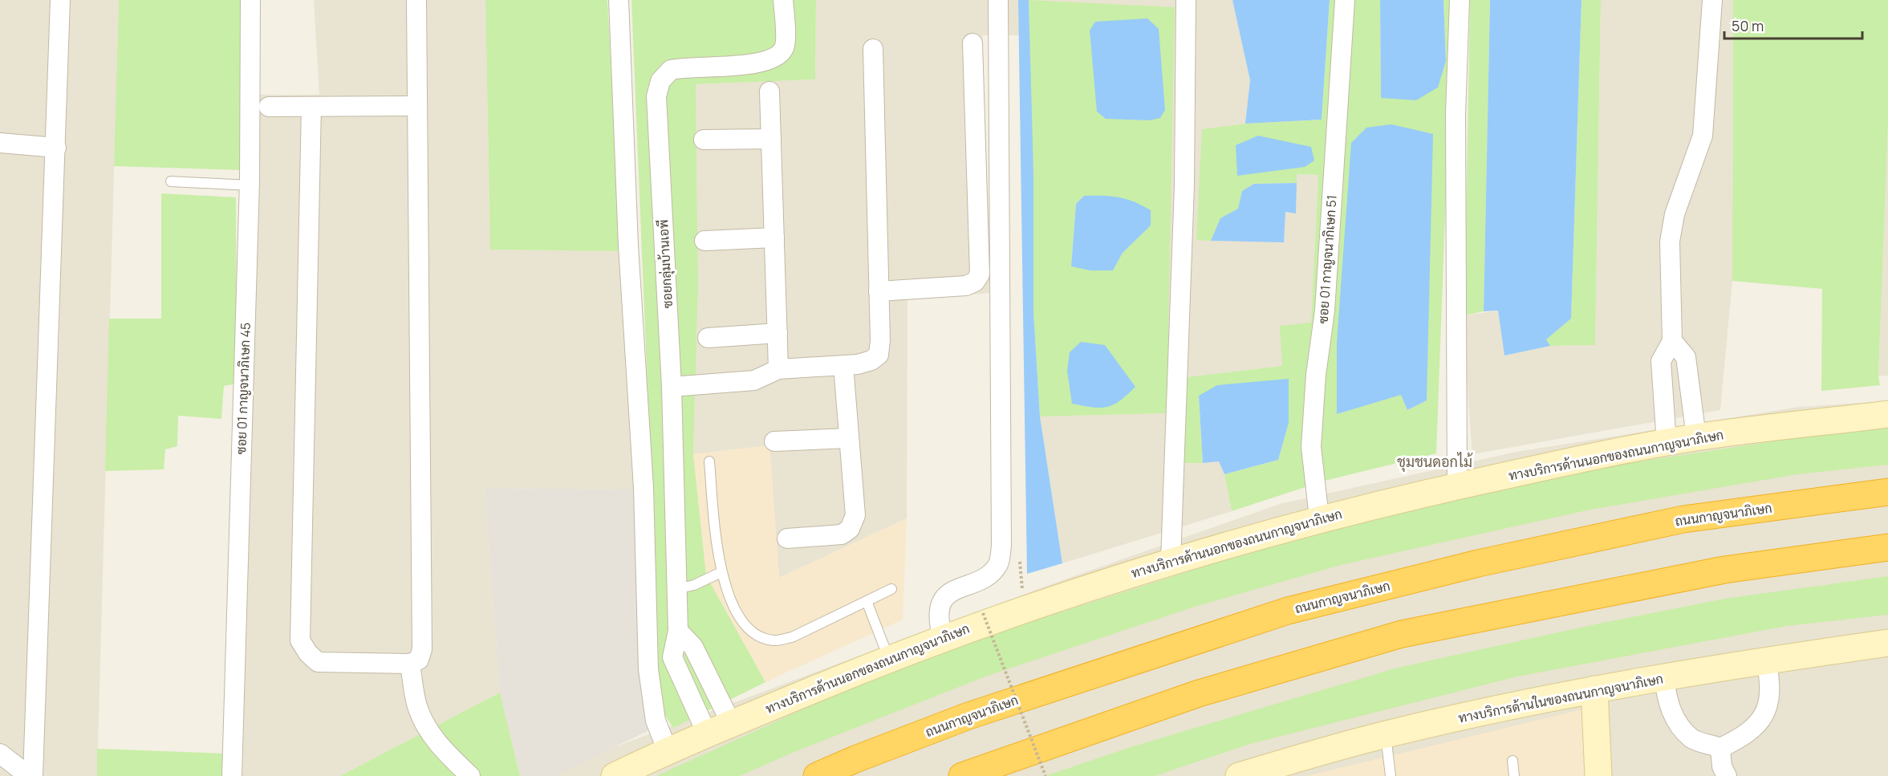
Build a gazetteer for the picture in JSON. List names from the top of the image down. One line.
{"streets":{"highway":["ถนนกาญจนาภิเษก"],"main road":["ทางบริการด้านนอกของถนนกาญจนาภิเษก","ทางบริการด้านในของถนนกาญจนาภิเษก"],"street":["ซอย 01 กาญจนากิเษก 51","ซอยกลุ่มบ้านเอพี","ซอย 01 กาญจนาภิเษก 45"]},"crossings":[["ซอย 01 กาญจนากิเษก 51","ทางบริการด้านนอกของถนนกาญจนาภิเษก"],["ซอยกลุ่มบ้านเอพี","ทางบริการด้านนอกของถนนกาญจนาภิเษก"]],"districts":["ชุมชนดอกไม้"],"scale_bar":"50 m"}
